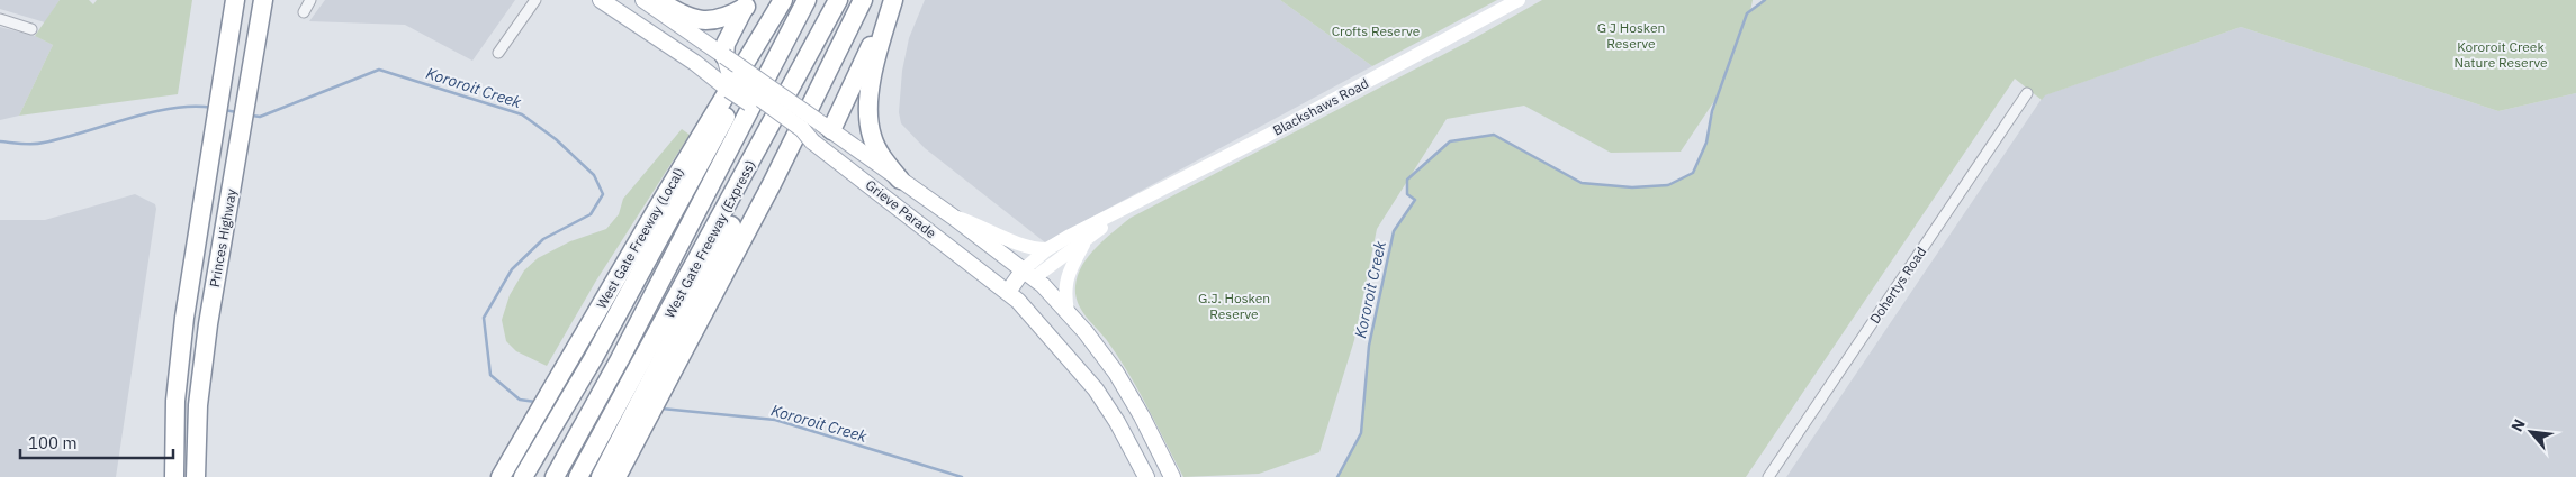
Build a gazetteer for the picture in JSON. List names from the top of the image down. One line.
{"streets":{"highway":["Princes Highway","West Gate Freeway (Local)","West Gate Freeway (Express)"],"main road":["Blackshaws Road","Grieve Parade"],"street":["Dohertys Road"]},"crossings":[["Blackshaws Road","Grieve Parade"]],"water":["Kororoit Creek"],"parks":["G J Hosken Reserve","Crofts Reserve","Kororoit Creek Nature Reserve","G.J. Hosken Reserve"],"scale_bar":"100 m","north":"top left"}
